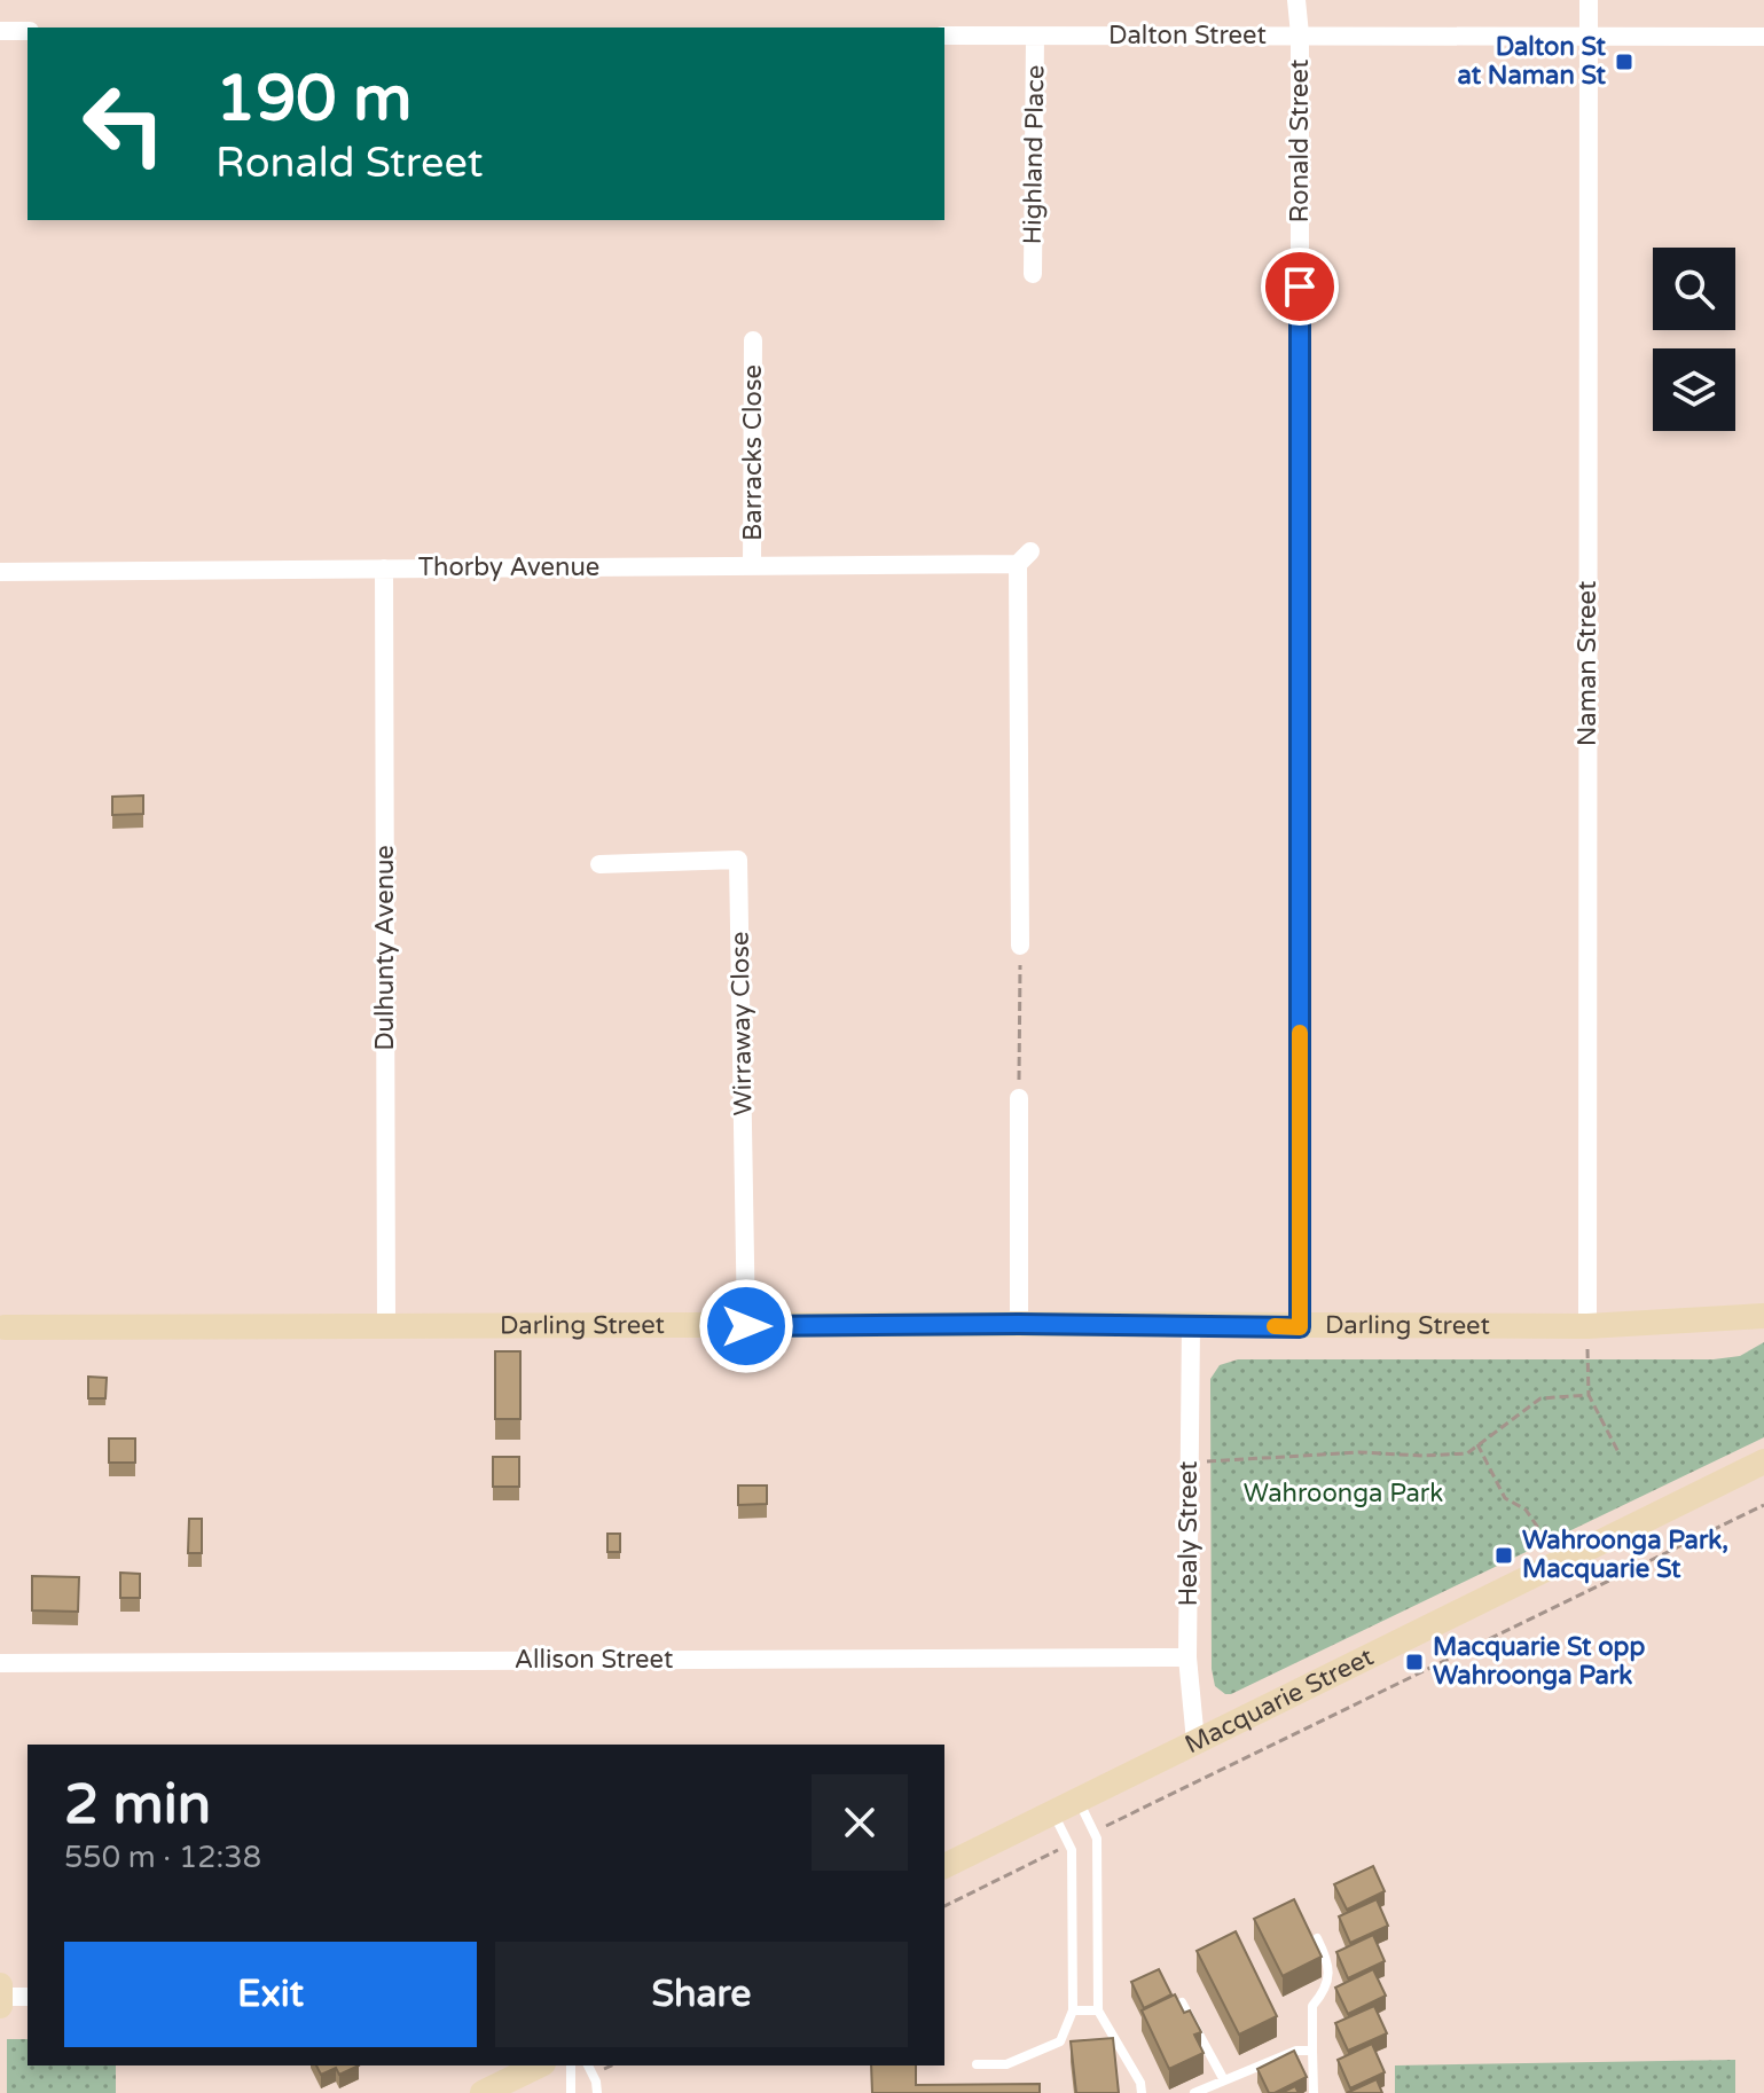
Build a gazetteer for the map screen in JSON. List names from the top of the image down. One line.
{"streets":{"street":["Dalton Street","Ronald Street","Highland Place","Barracks Close","Thorby Avenue","Naman Street","Dulhunty Avenue","Wirraway Close","Darling Street","Healy Street","Allison Street","Macquarie Street"]},"crossings":[["Dalton Street","Ronald Street"],["Dalton Street","Highland Place"],["Dalton Street","Naman Street"],["Ronald Street","Darling Street"],["Barracks Close","Thorby Avenue"],["Thorby Avenue","Dulhunty Avenue"],["Naman Street","Darling Street"],["Dulhunty Avenue","Darling Street"],["Wirraway Close","Darling Street"],["Darling Street","Healy Street"],["Healy Street","Allison Street"],["Healy Street","Macquarie Street"]],"parks":["Wahroonga Park"],"places":{"transit":["Dalton St at Naman St","Wahroonga Park, Macquarie St","Macquarie St opp Wahroonga Park"]},"page":{"turn":["190 m","Ronald Street"],"heading":["2 min","550 m · 12:38"],"buttons":["Exit","Share"]}}
